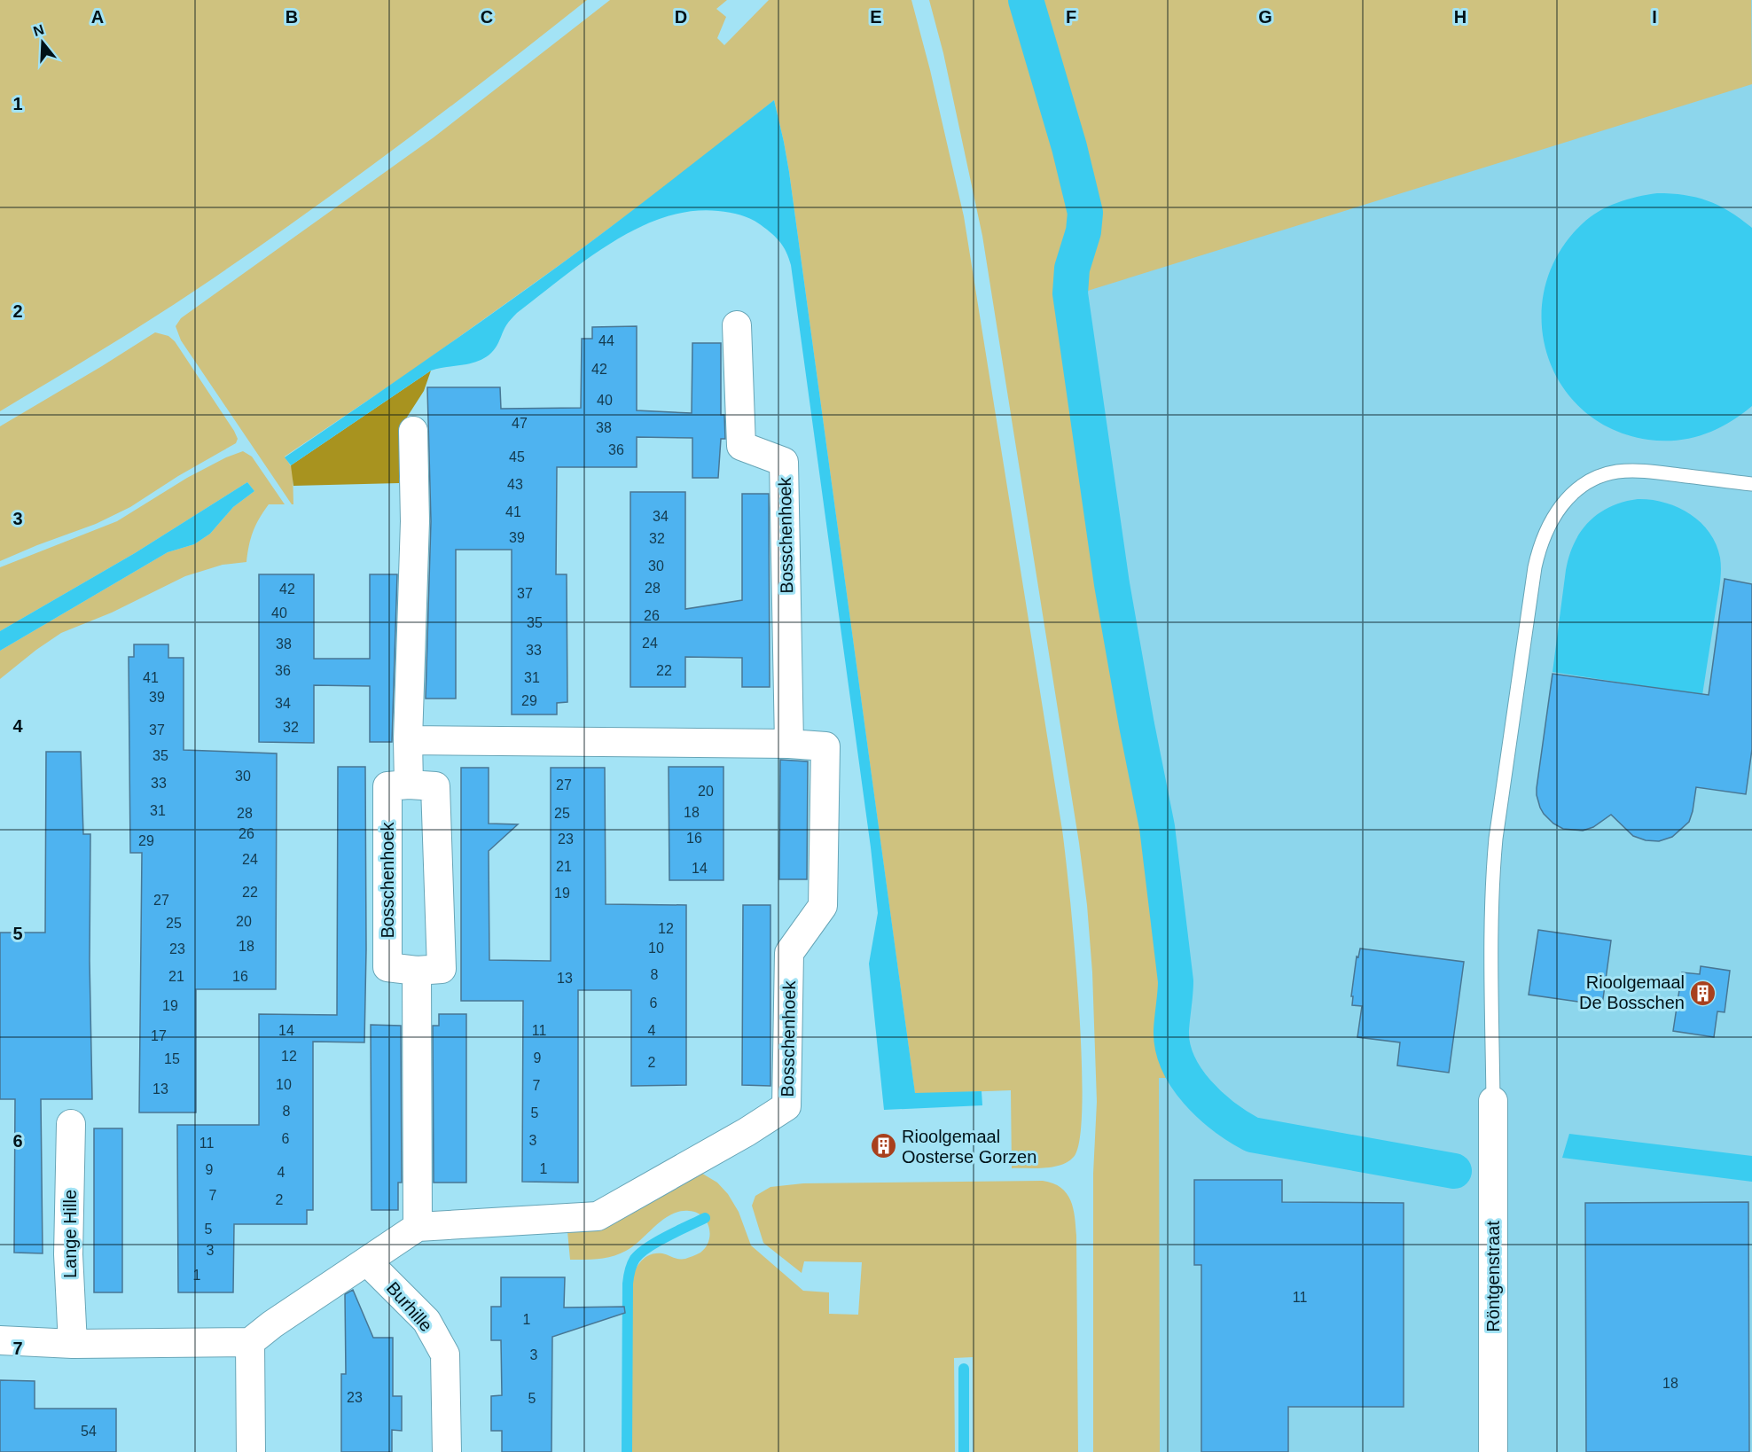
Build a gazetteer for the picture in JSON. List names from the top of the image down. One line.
{"streets":{"street":["Bosschenhoek","Lange Hille","Röntgenstraat","Burhille"]},"places":{"building":["Rioolgemaal De Bosschen","Rioolgemaal Oosterse Gorzen"]},"house_numbers":["44","42","40","47","38","36","45","43","41","34","39","32","30","28","42","37","40","26","35","24","38","33","36","22","41","31","39","29","34","32","37","35","30","33","27","20","31","18","28","25","26","16","23","29","24","21","14","22","19","27","20","25","12","18","10","23","8","21","16","13","6","19","14","11","4","17","12","9","15","2","10","7","13","8","5","6","3","11","1","9","4","7","2","5","3","1","11","1","3","18","23","5","54"],"north":"top","grid":{"columns":["A","B","C","D","E","F","G","H","I"],"rows":["1","2","3","4","5","6","7"]}}
